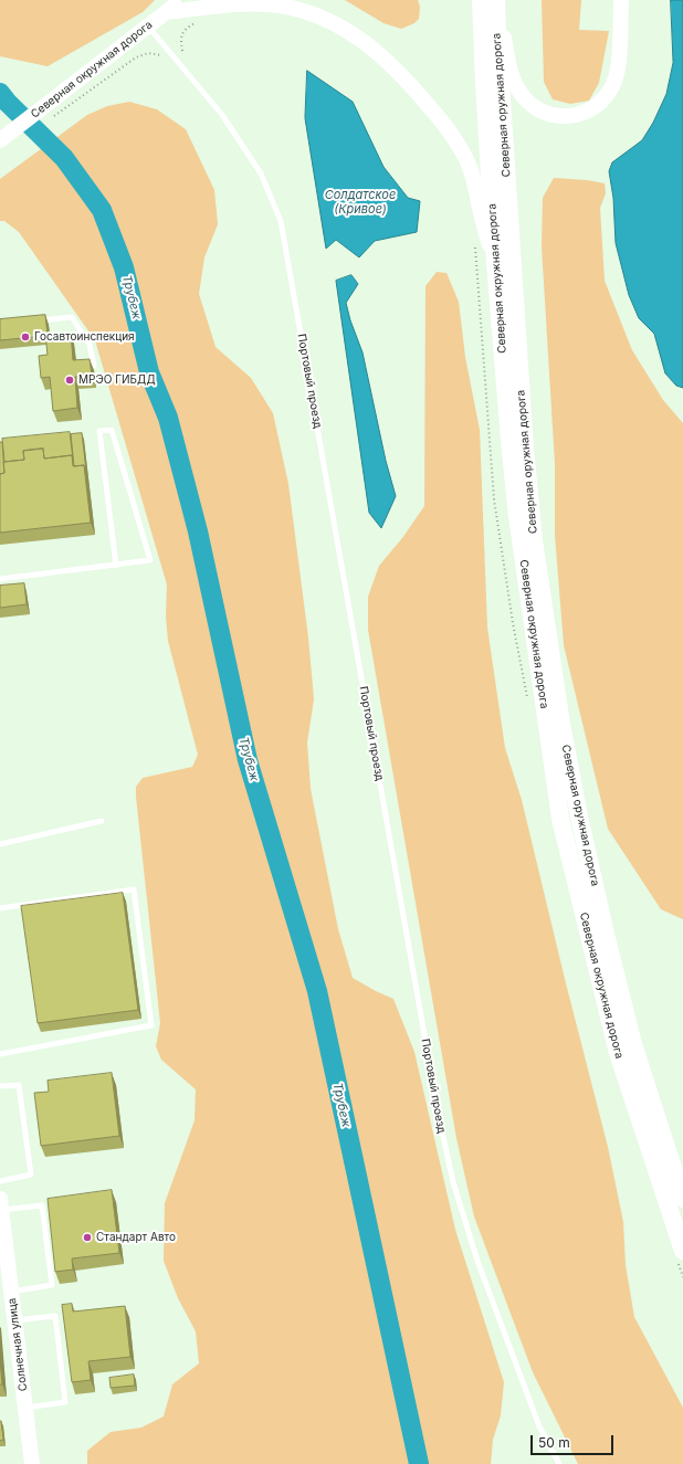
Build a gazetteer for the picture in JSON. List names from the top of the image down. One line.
{"streets":{"main road":["Северная окружная дорога","Северная оружная дорога","Солнечная улица"],"lane":["Портовый проезд"]},"crossings":[["Северная окружная дорога","Северная оружная дорога"],["Северная окружная дорога","Портовый проезд"]],"water":["Солдатское (Кривое)","Трубеж"],"places":["Госавтоинспекция","МРЭО ГИБДД","Стандарт Авто"],"scale_bar":"50 m"}
